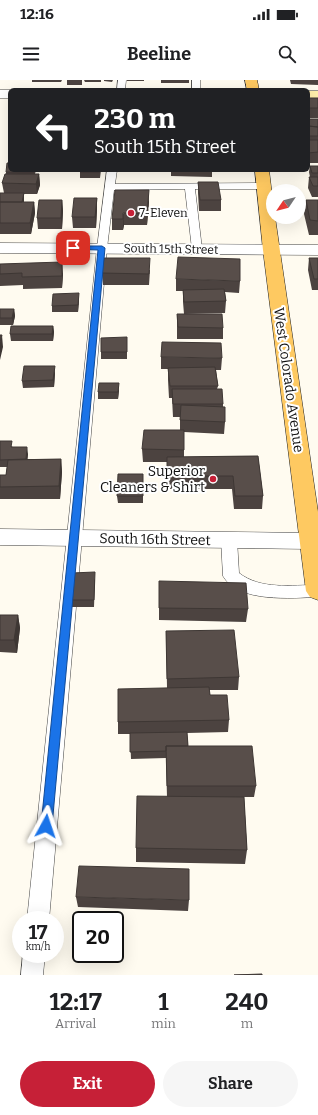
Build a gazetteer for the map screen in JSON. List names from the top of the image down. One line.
{"streets":{"main road":["West Colorado Avenue"],"street":["South 15th Street","South 16th Street"]},"crossings":[["South 15th Street","West Colorado Avenue"],["West Colorado Avenue","South 16th Street"]],"places":["7-Eleven","Superior Cleaners & Shirt"],"north":"bottom left","page":{"status":"12:16","header":"Beeline","turn":["230 m","South 15th Street"],"speed":"17 km/h","limit":"20","eta":["12:17","Arrival","1","min","240","m"],"buttons":["Exit","Share"]}}
